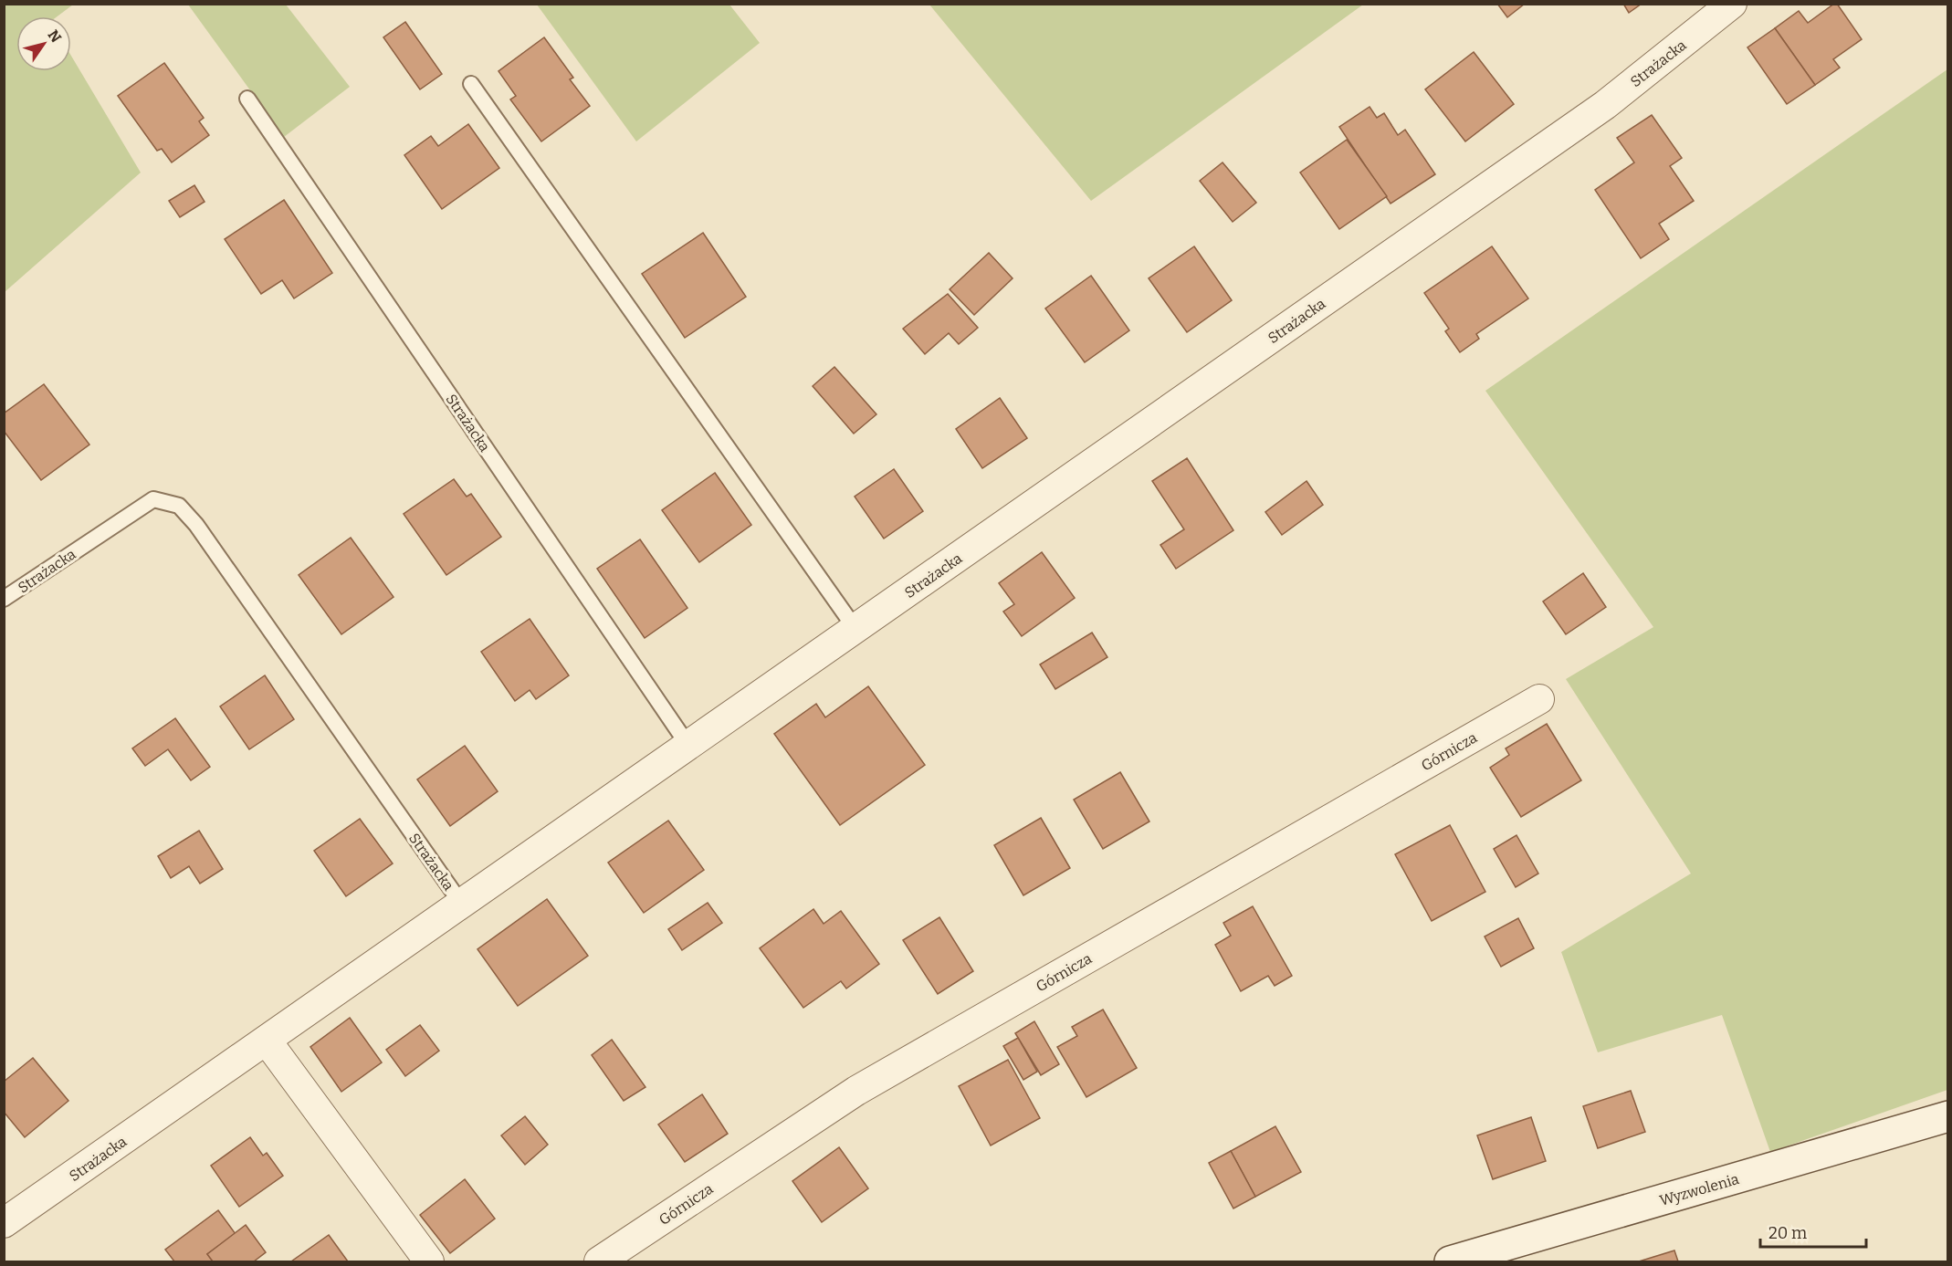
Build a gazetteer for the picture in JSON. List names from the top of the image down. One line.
{"streets":{"main road":["Wyzwolenia"],"street":["Strażacka","Górnicza"]},"scale_bar":"20 m","north":"top right"}
